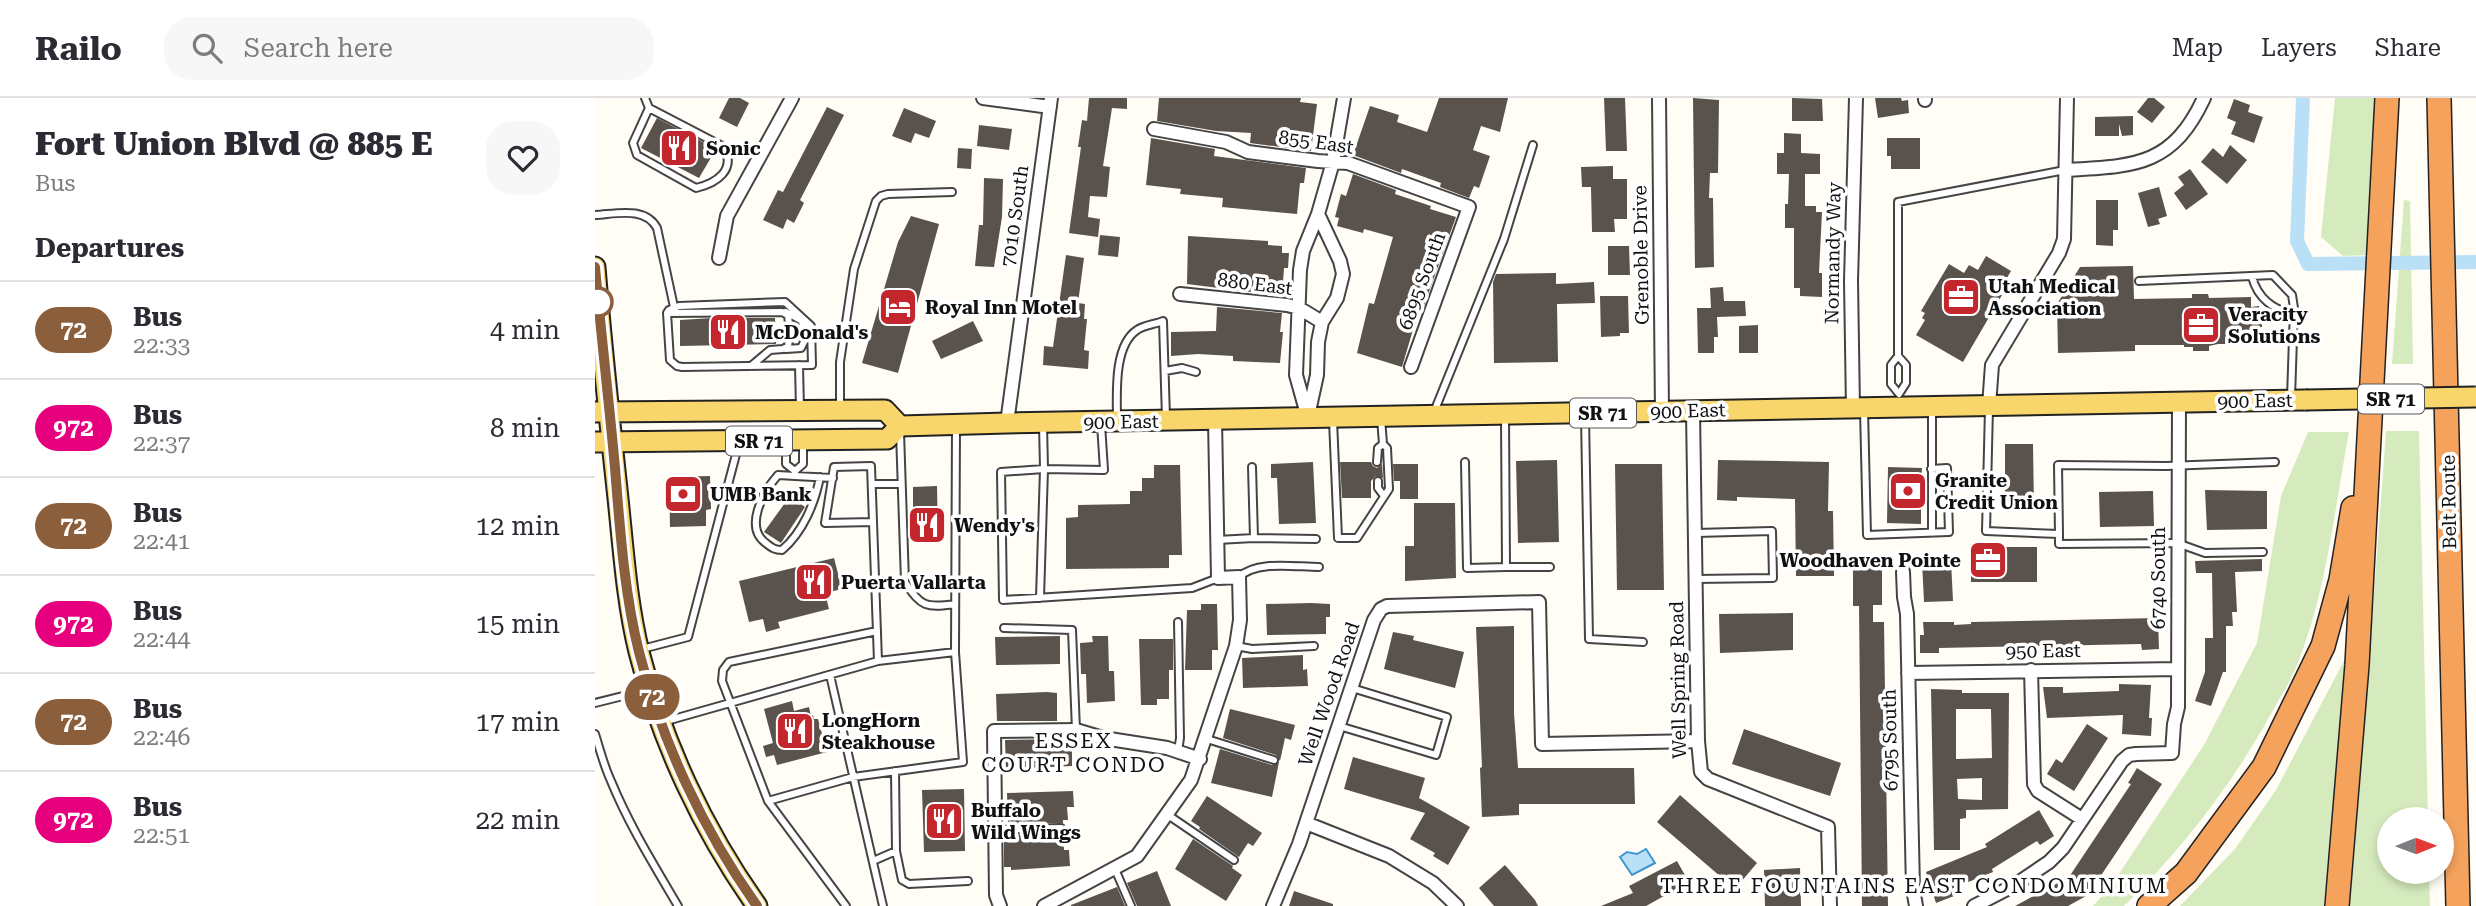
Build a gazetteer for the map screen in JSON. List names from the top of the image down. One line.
{"streets":{"highway":["Belt Route"],"main road":["SR 71","900 East"],"street":["855 East","7010 South","Normandy Way","Grenoble Drive","6895 South","880 East","6740 South","950 East","Well Spring Road","Well Wood Road","6795 South"]},"crossings":[["855 East","6895 South"],["7010 South","900 East"],["Normandy Way","900 East"],["Grenoble Drive","900 East"],["SR 71","900 East"],["900 East","6740 South"],["900 East","Well Spring Road"],["6740 South","950 East"],["950 East","6795 South"],["Well Spring Road","Well Wood Road"]],"districts":["ESSEX COURT CONDO","THREE FOUNTAINS EAST CONDOMINIUM"],"places":{"restaurant":["Sonic","McDonald's","Wendy's","Puerta Vallarta","LongHorn Steakhouse","Buffalo Wild Wings"],"office":["Utah Medical Association","Veracity Solutions","Woodhaven Pointe"],"hotel":["Royal Inn Motel"],"bank":["Granite Credit Union","UMB Bank"]},"lines":["bus line 72"],"north":"right","page":{"header":"Railo","search":"Search here","nav":["Map","Layers","Share"],"heading":[["Fort Union Blvd @ 885 E","Bus"],"Departures"],"on_map":"72","list":[{"mark":"72","name":"Bus","note":"22:33","value":"4 min"},{"mark":"972","name":"Bus","note":"22:37","value":"8 min"},{"mark":"72","name":"Bus","note":"22:41","value":"12 min"},{"mark":"972","name":"Bus","note":"22:44","value":"15 min"},{"mark":"72","name":"Bus","note":"22:46","value":"17 min"},{"mark":"972","name":"Bus","note":"22:51","value":"22 min"}]}}
